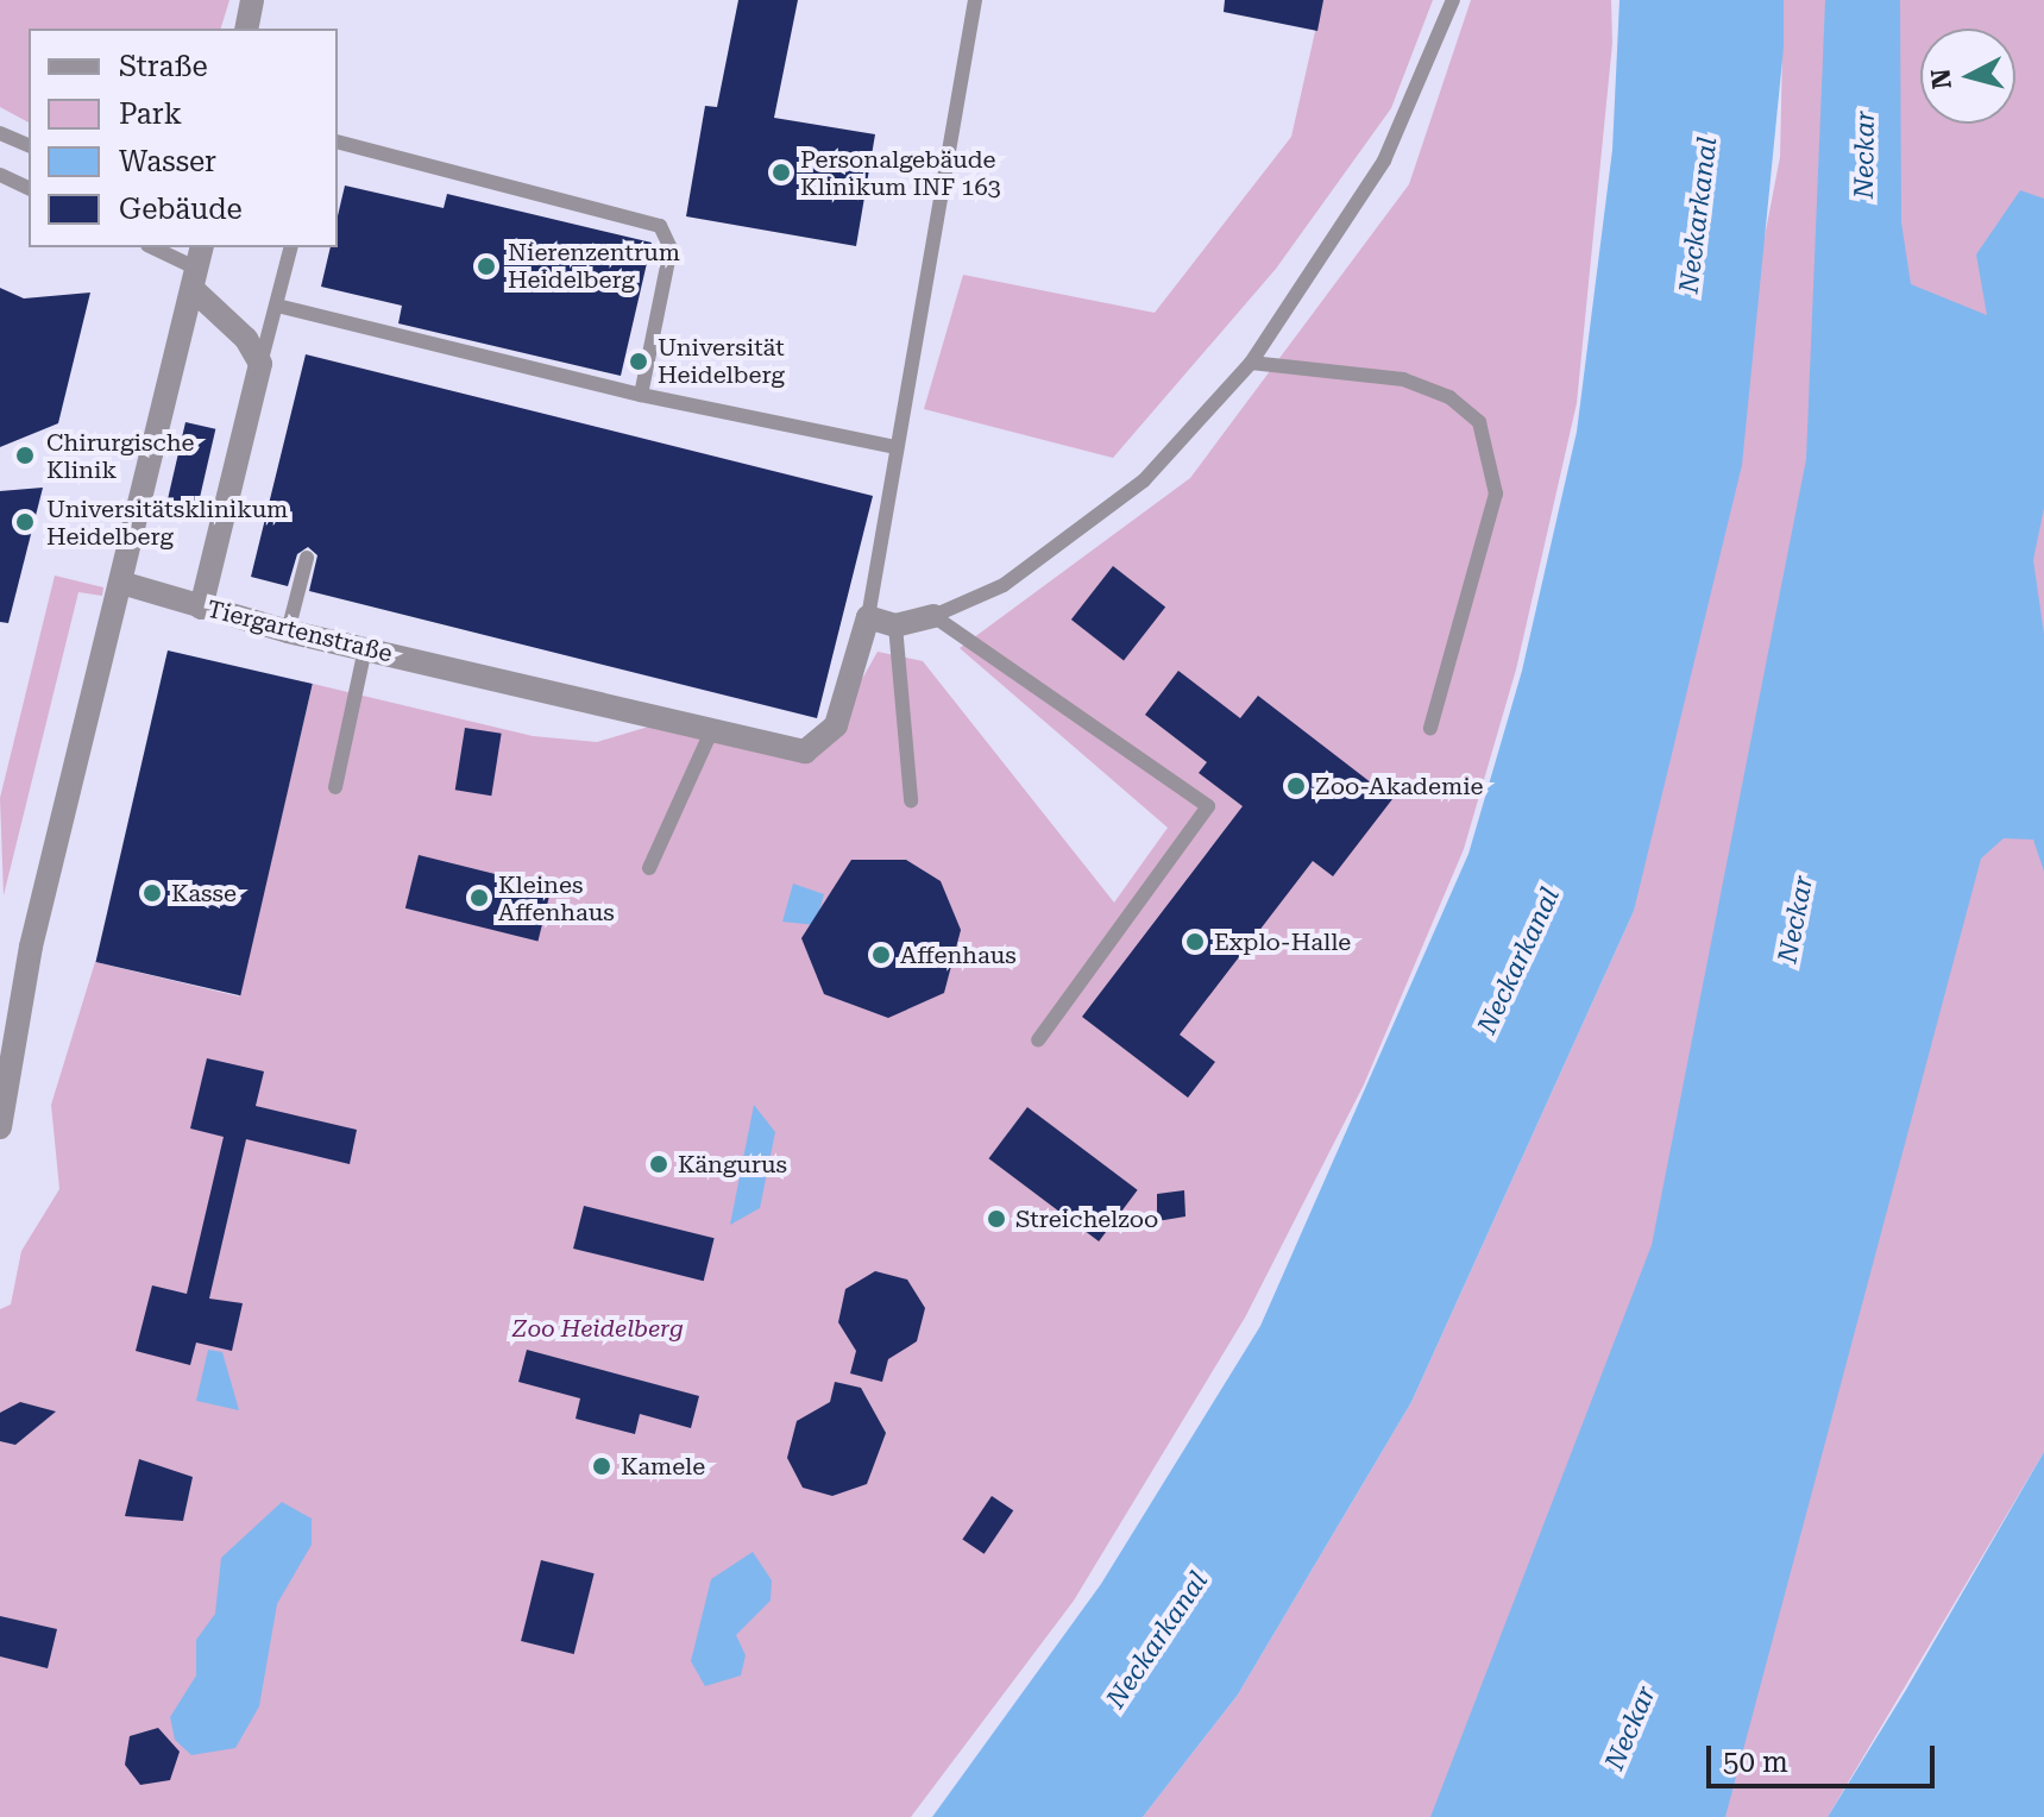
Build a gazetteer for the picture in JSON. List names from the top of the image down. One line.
{"streets":{"street":["Tiergartenstraße"]},"water":["Neckar","Neckarkanal"],"parks":["Zoo Heidelberg"],"places":["Personalgebäude Klinikum INF 163","Nierenzentrum Heidelberg","Universität Heidelberg","Chirurgische Klinik","Universitätsklinikum Heidelberg","Zoo-Akademie","Kasse","Kleines Affenhaus","Explo-Halle","Affenhaus","Kängurus","Streichelzoo","Kamele"],"legend":["Straße","Park","Wasser","Gebäude"],"scale_bar":"50 m","north":"left"}
